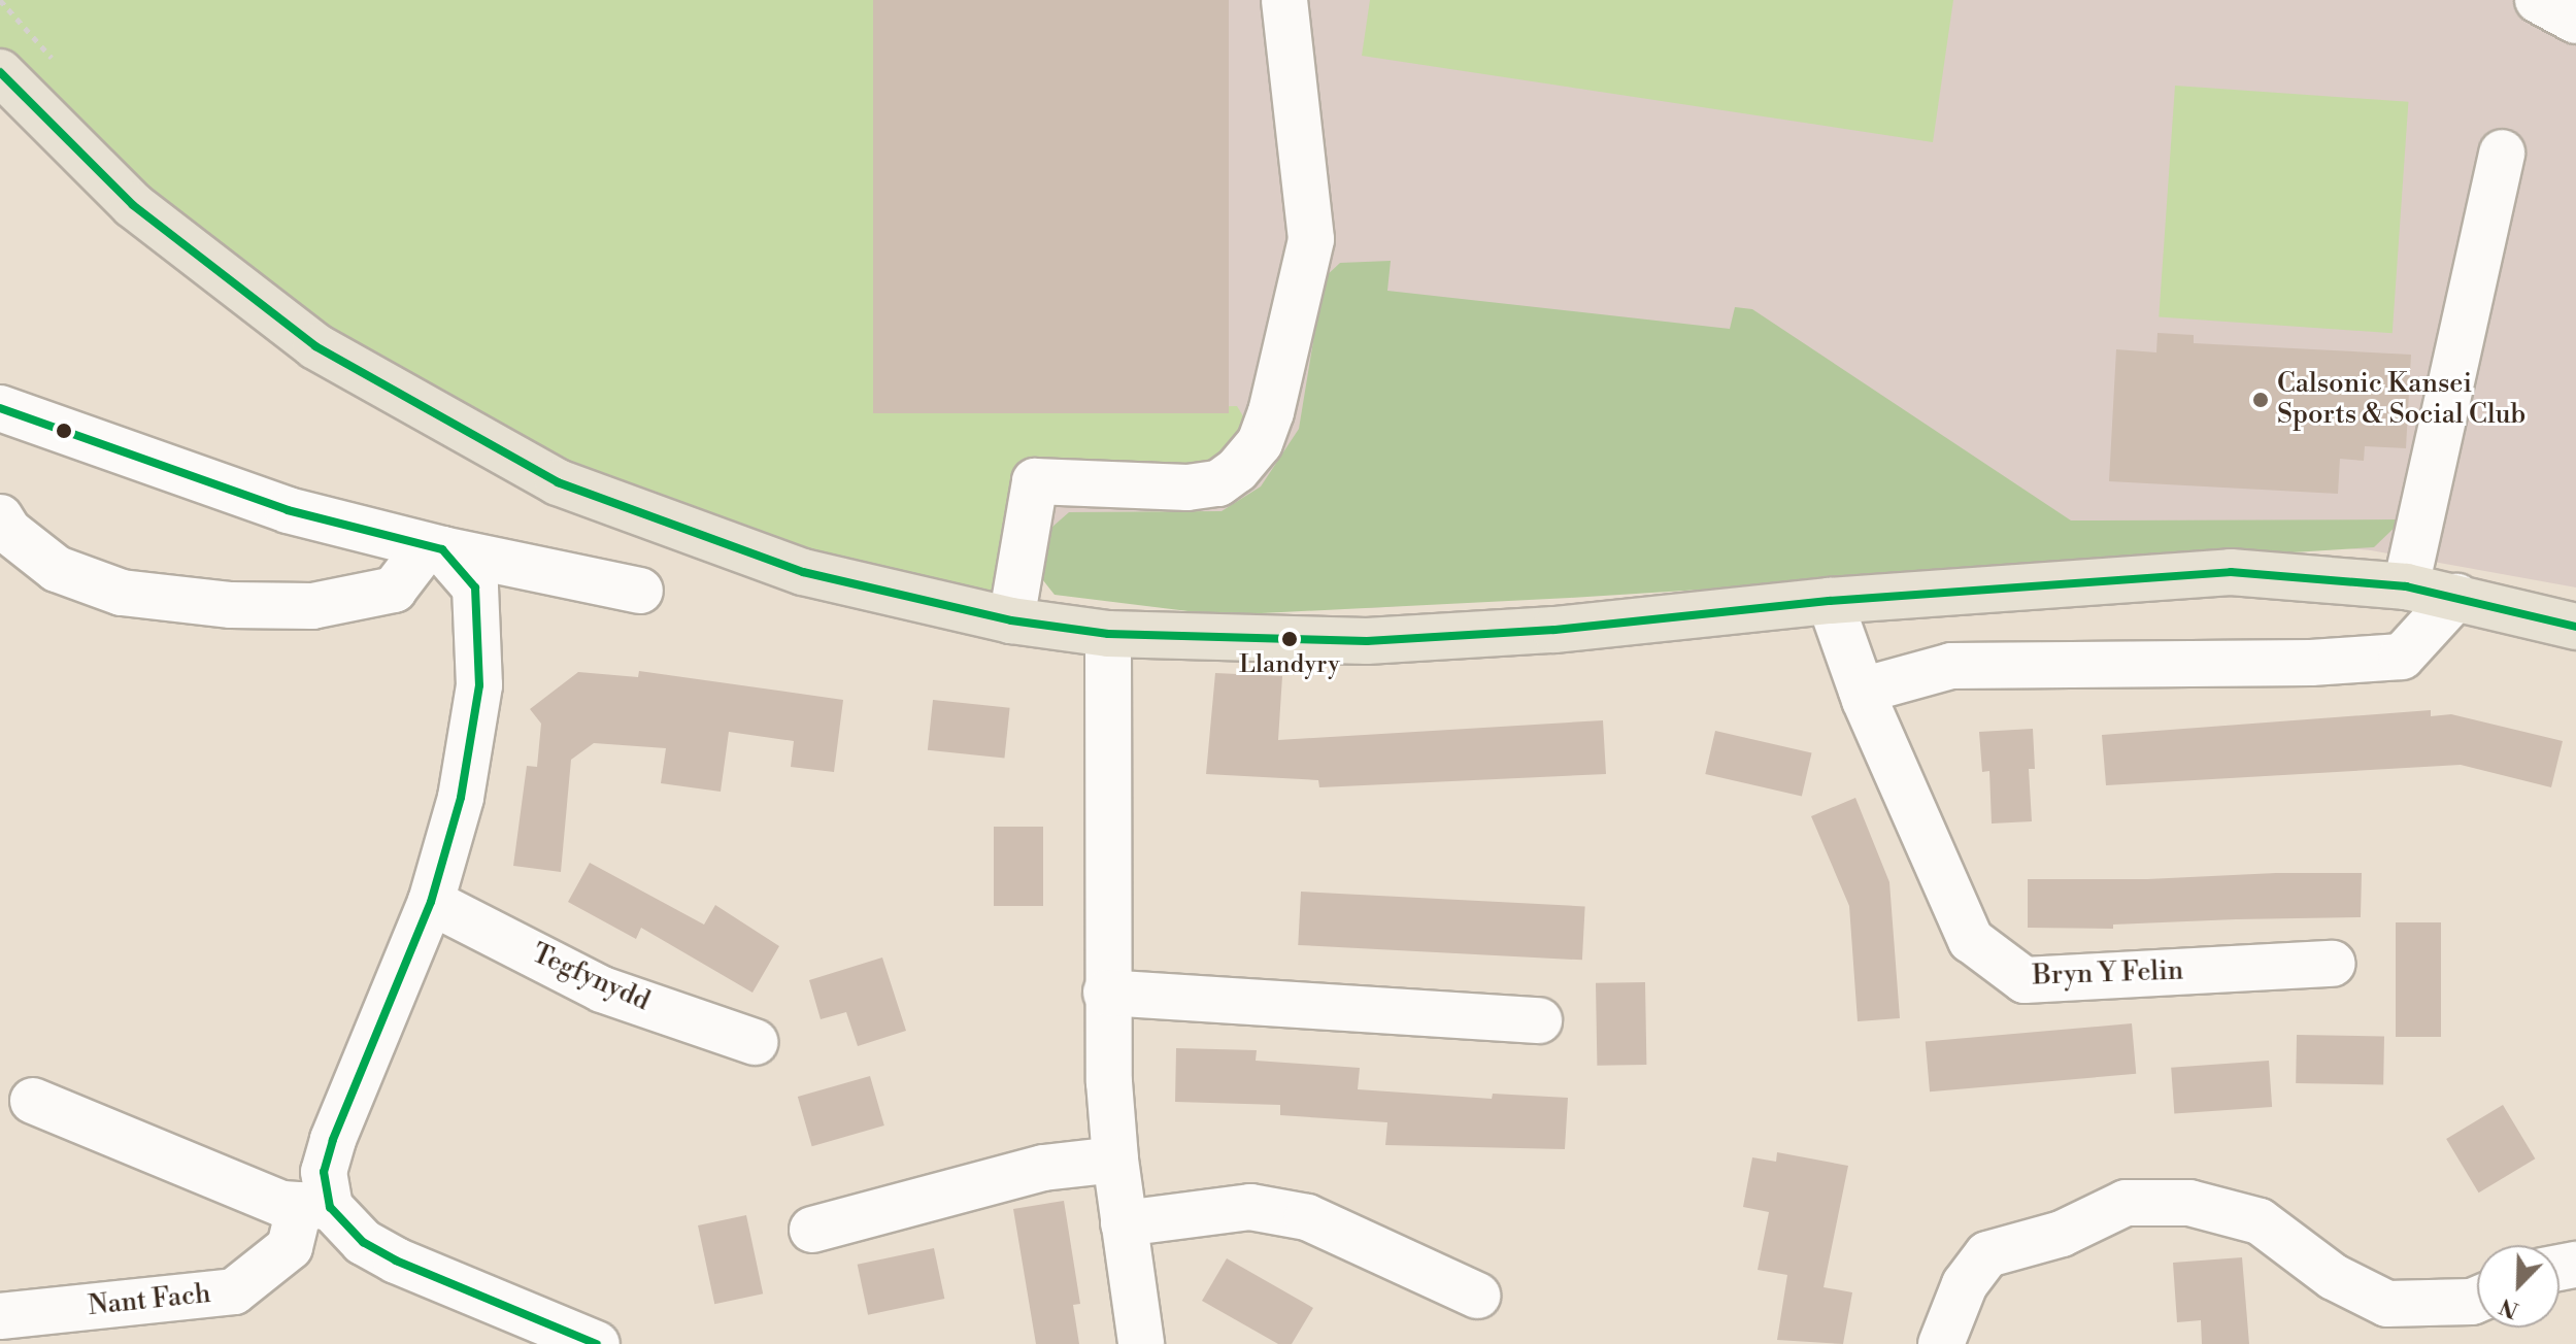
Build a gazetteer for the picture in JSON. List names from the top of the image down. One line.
{"streets":{"street":["Bryn Y Felin","Tegfynydd","Nant Fach"]},"places":["Calsonic Kansei Sports & Social Club","Llandyry"],"north":"bottom left"}
